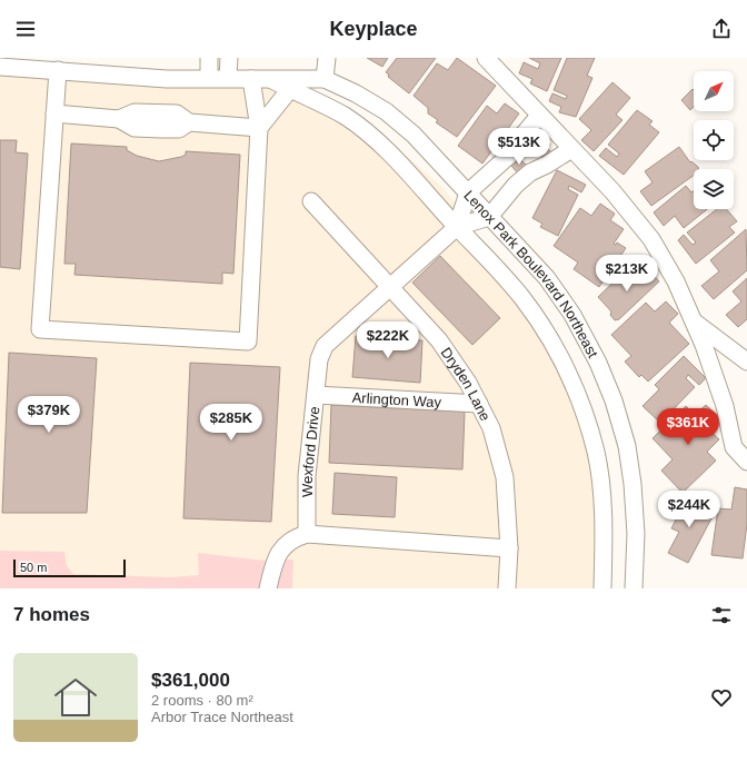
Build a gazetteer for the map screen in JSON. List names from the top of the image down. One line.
{"streets":{"street":["Lenox Park Boulevard Northeast","Dryden Lane","Arlington Way","Wexford Drive"]},"crossings":[["Lenox Park Boulevard Northeast","Wexford Drive"],["Dryden Lane","Arlington Way"],["Dryden Lane","Wexford Drive"],["Arlington Way","Wexford Drive"]],"scale_bar":"50 m","north":"top right","page":{"header":"Keyplace","price":["$513K","$213K","$222K","$379K","$285K","$361K","$244K"],"scale":"50 m","heading":"7 homes","list":[{"name":"$361,000","note":"2 rooms · 80 m² · Arbor Trace Northeast"}]}}
